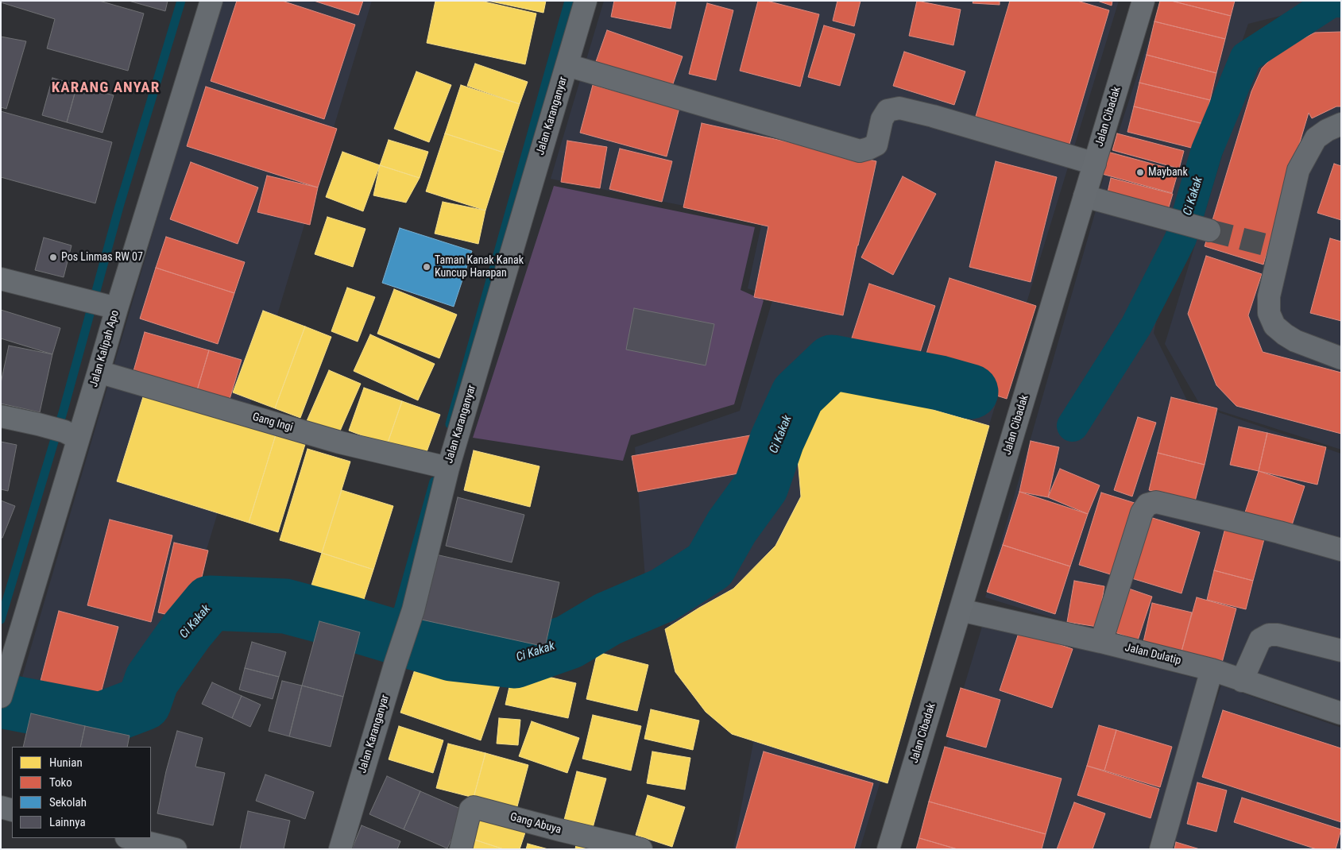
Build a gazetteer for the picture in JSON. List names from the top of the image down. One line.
{"streets":{"main road":["Jalan Cibadak"],"street":["Jalan Karanganyar","Jalan Kalipah Apo","Gang Ingi","Jalan Dulatip","Gang Abuya"]},"crossings":[["Jalan Karanganyar","Gang Ingi"],["Jalan Cibadak","Jalan Dulatip"],["Jalan Kalipah Apo","Gang Ingi"]],"districts":["KARANG ANYAR"],"water":["Ci Kakak"],"places":["Maybank","Pos Linmas RW 07","Taman Kanak Kanak Kuncup Harapan"],"legend":["Hunian","Toko","Sekolah","Lainnya"]}
